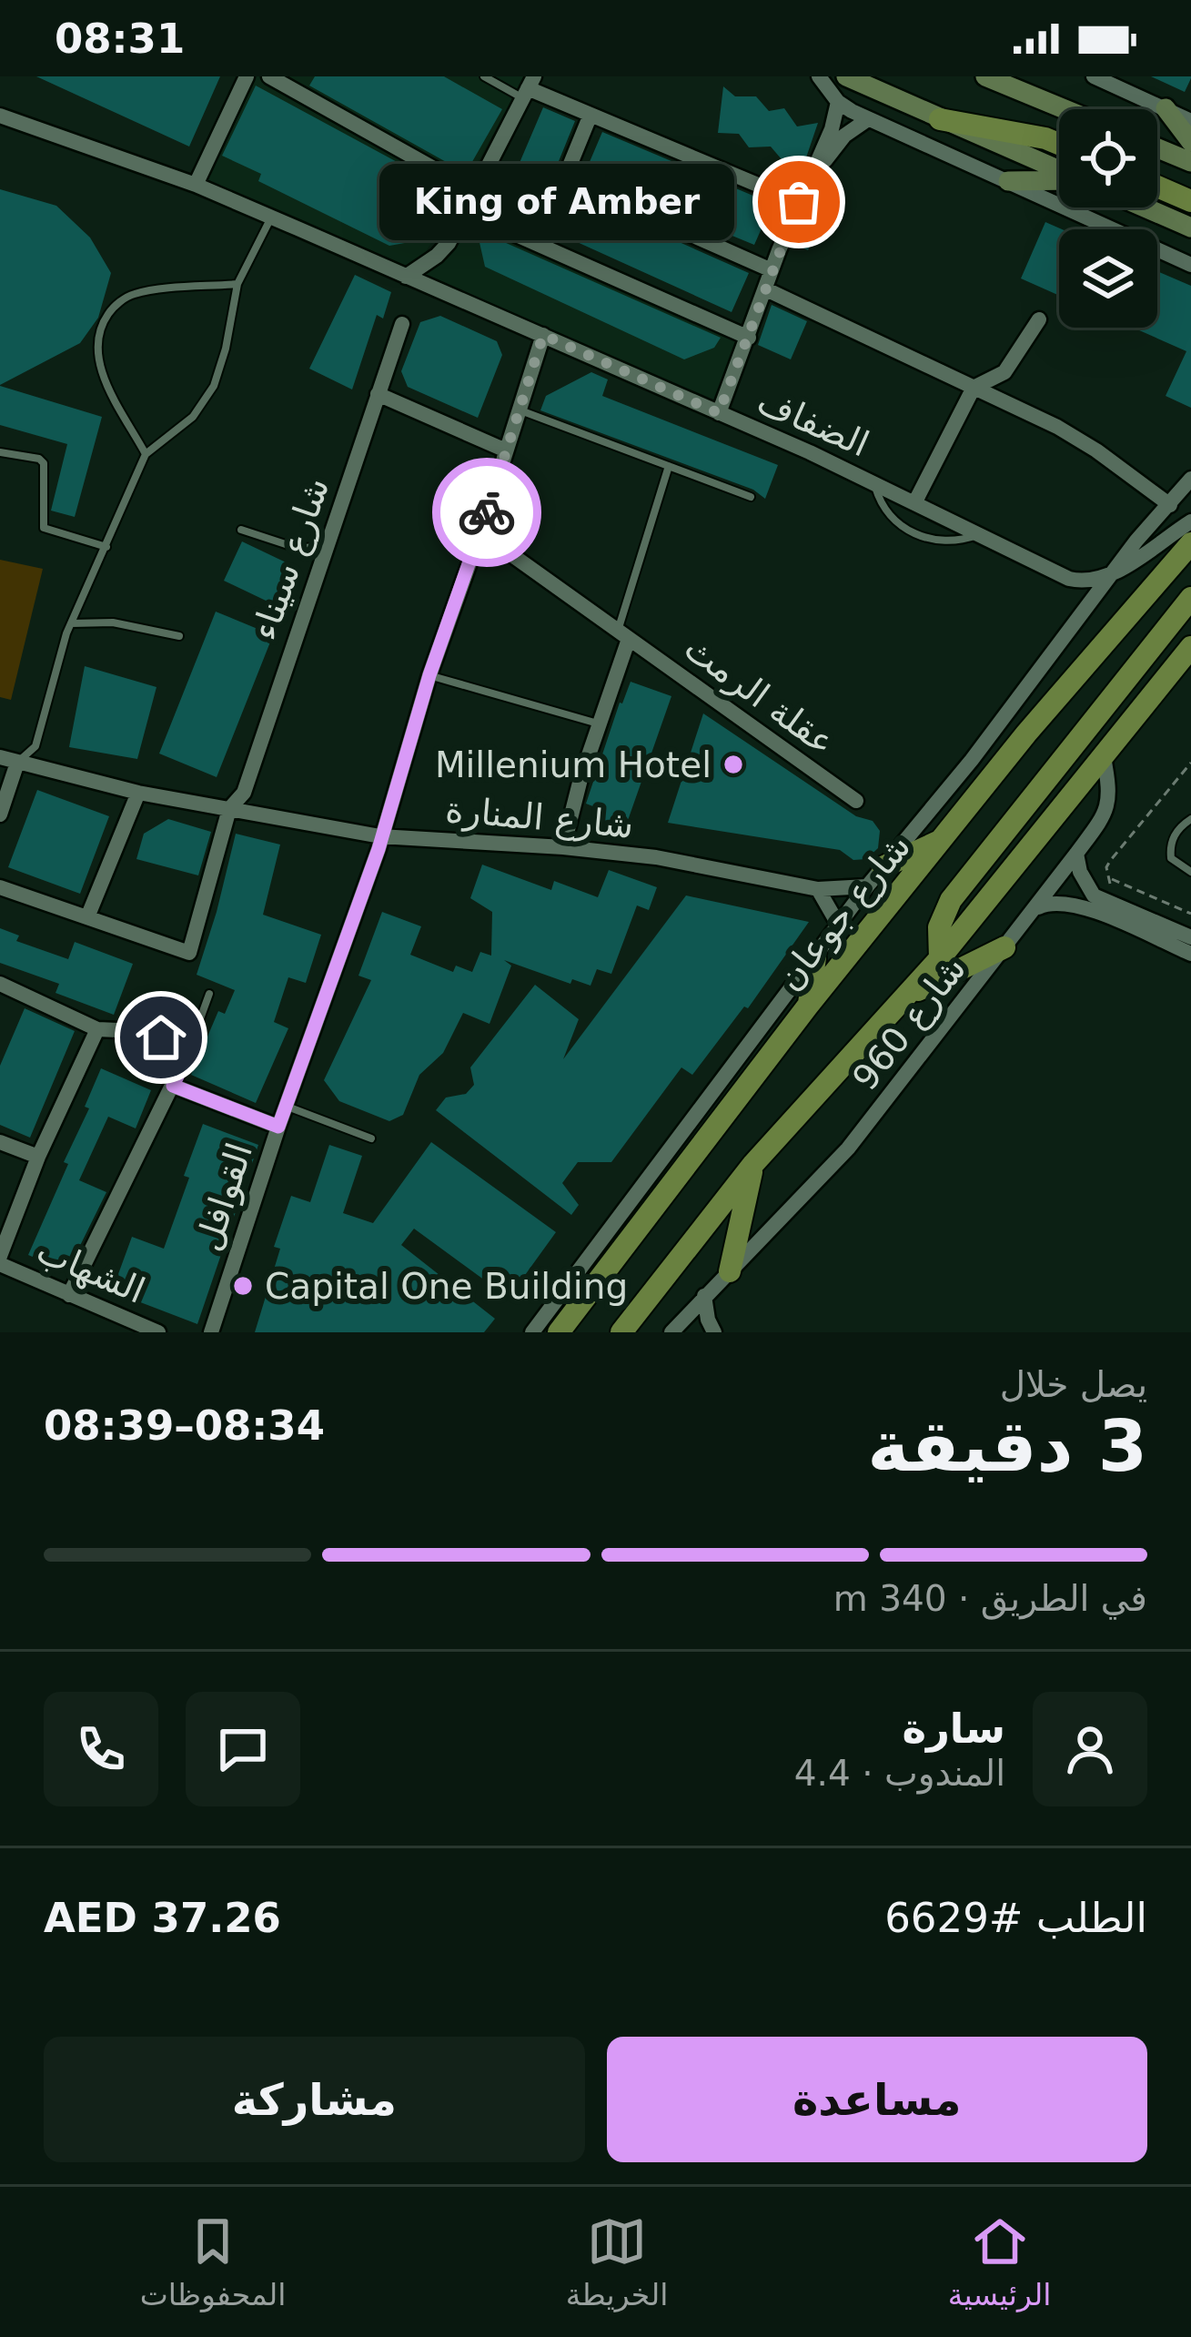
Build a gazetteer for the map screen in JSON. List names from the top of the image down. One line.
{"streets":{"main road":["شارع جوعان"],"street":["الضفاف","شارع سيناء","عقلة الرمث","شارع المنارة","شارع 960","القوافل","الشهاب"]},"crossings":[["الضفاف","شارع جوعان"],["الضفاف","القوافل"],["شارع سيناء","شارع المنارة"],["عقلة الرمث","شارع المنارة"],["عقلة الرمث","القوافل"],["شارع المنارة","شارع جوعان"],["شارع المنارة","القوافل"]],"places":["King of Amber","Millenium Hotel","Capital One Building"],"page":{"status":"08:31","bubble":"King of Amber","heading":["3 دقيقة","يصل خلال","08:34–08:39"],"panel":["سارة","المندوب · 4.4","الطلب #6629","AED 37.26"],"bar":"في الطريق · 340 m","buttons":["مساعدة","مشاركة"],"tabs":["الرئيسية","الخريطة","المحفوظات"]}}
